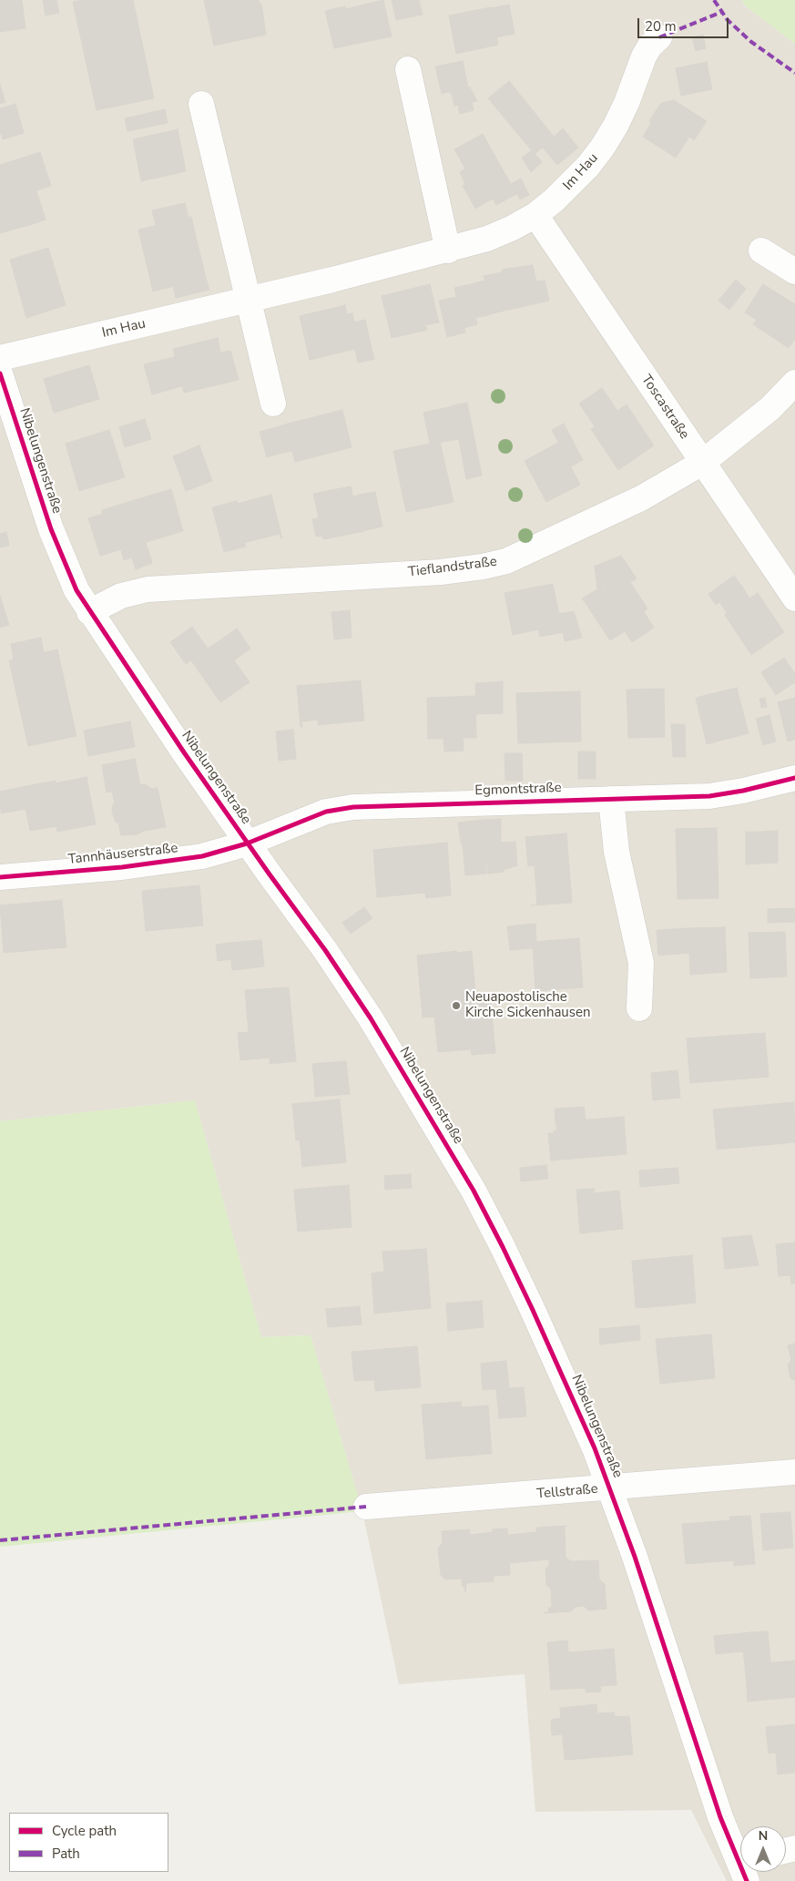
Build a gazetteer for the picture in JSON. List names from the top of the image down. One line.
{"streets":{"street":["Im Hau","Toscastraße","Nibelungenstraße","Tieflandstraße","Egmontstraße","Tannhäuserstraße","Tellstraße"]},"crossings":[["Im Hau","Toscastraße"],["Toscastraße","Tieflandstraße"],["Nibelungenstraße","Tieflandstraße"],["Nibelungenstraße","Egmontstraße"],["Nibelungenstraße","Tannhäuserstraße"],["Nibelungenstraße","Tellstraße"],["Egmontstraße","Tannhäuserstraße"]],"places":["Neuapostolische Kirche Sickenhausen"],"legend":["Cycle path","Path"],"scale_bar":"20 m","north":"top"}
